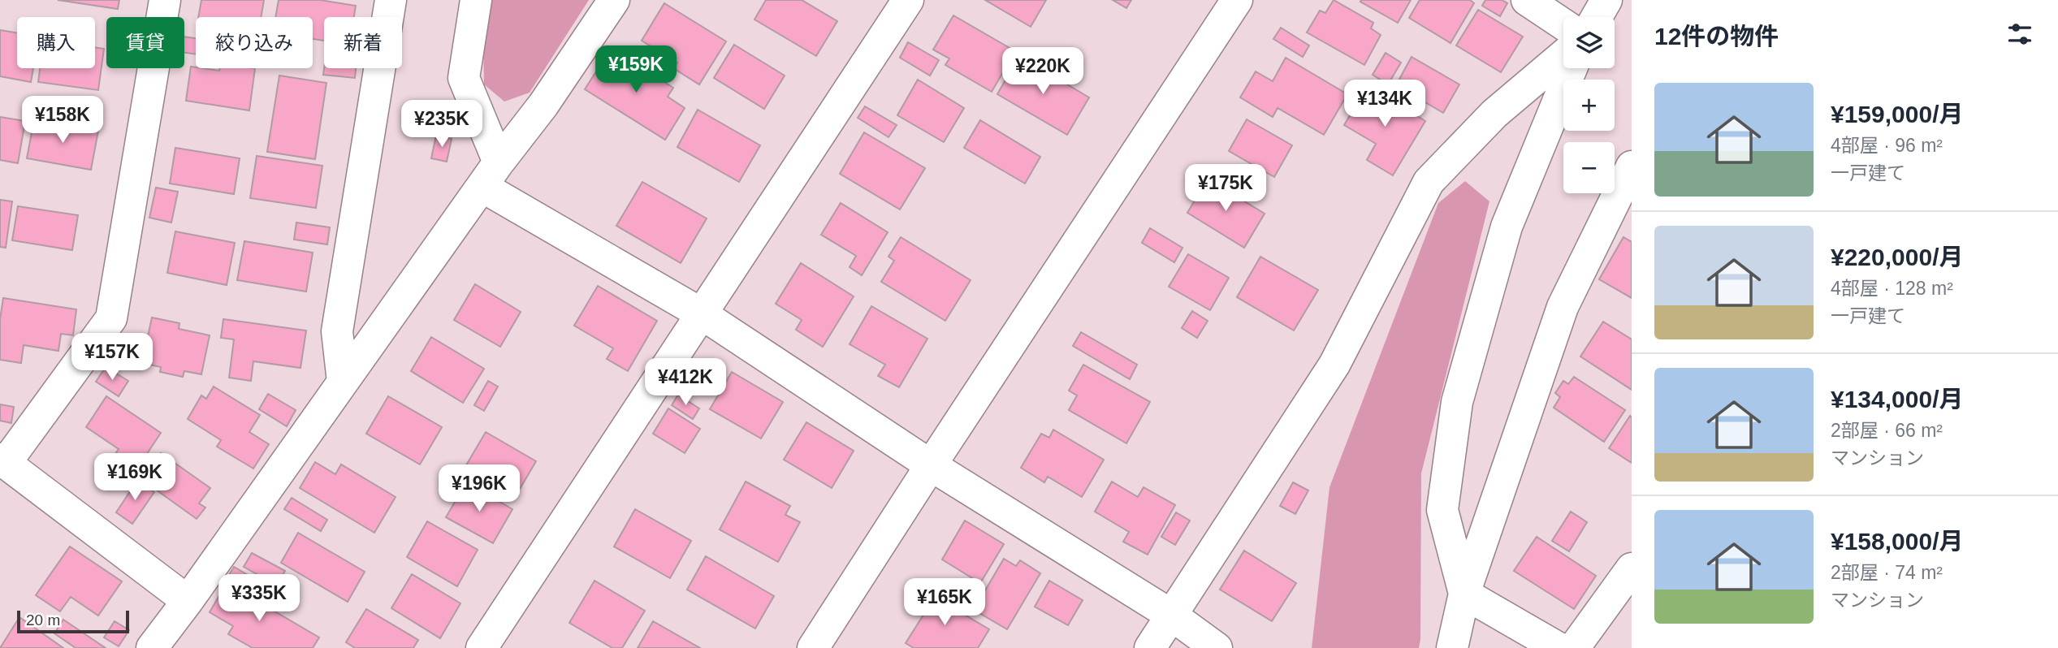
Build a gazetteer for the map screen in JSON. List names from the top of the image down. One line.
{"scale_bar":"20 m","page":{"heading":"12件の物件","map_buttons":["+","−"],"chip":["購入","賃貸","絞り込み","新着"],"price":["¥159K","¥220K","¥134K","¥158K","¥235K","¥175K","¥157K","¥412K","¥169K","¥196K","¥335K","¥165K"],"list":[{"name":"¥159,000/月","note":"4部屋 · 96 m² · 一戸建て"},{"name":"¥220,000/月","note":"4部屋 · 128 m² · 一戸建て"},{"name":"¥134,000/月","note":"2部屋 · 66 m² · マンション"},{"name":"¥158,000/月","note":"2部屋 · 74 m² · マンション"}],"scale":"20 m"}}
